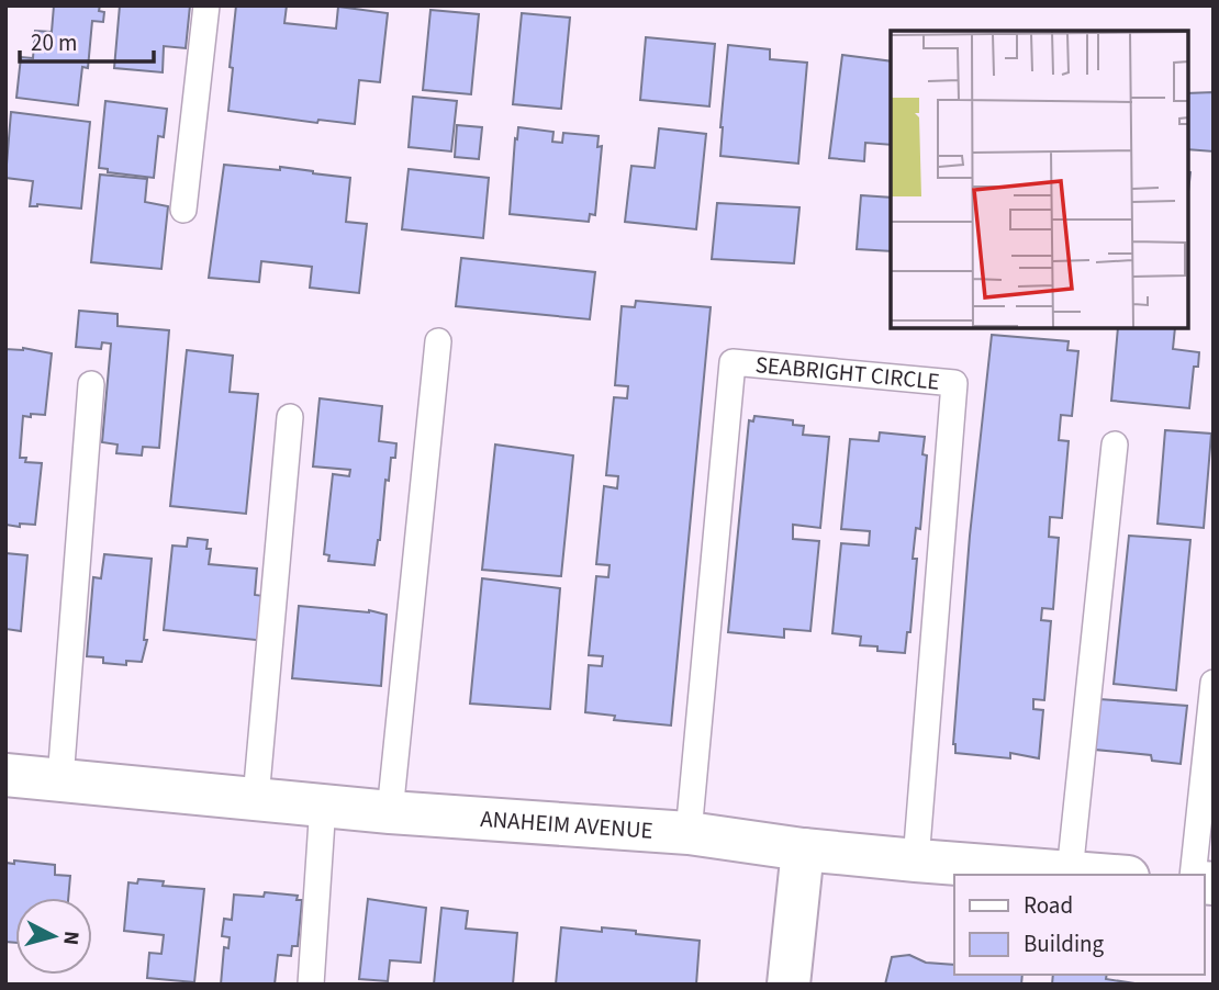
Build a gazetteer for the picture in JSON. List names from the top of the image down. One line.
{"streets":{"street":["ANAHEIM AVENUE"],"lane":["SEABRIGHT CIRCLE"]},"crossings":[["SEABRIGHT CIRCLE","ANAHEIM AVENUE"]],"legend":["Road","Building"],"scale_bar":"20 m","north":"right"}
